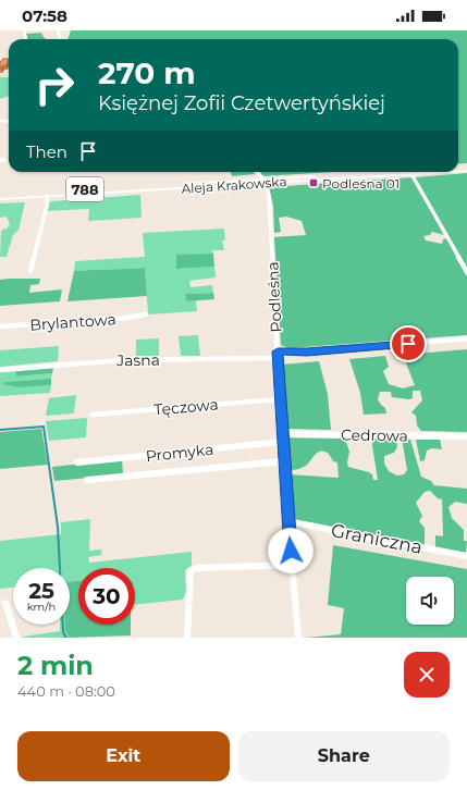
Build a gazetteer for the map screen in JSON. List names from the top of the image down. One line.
{"streets":{"main road":["Aleja Krakowska","788"],"street":["Podleśna","Brylantowa","Jasna","Tęczowa","Cedrowa","Promyka","Graniczna"]},"crossings":[["Aleja Krakowska","Podleśna"],["Podleśna","Jasna"],["Podleśna","Tęczowa"],["Podleśna","Cedrowa"],["Podleśna","Promyka"],["Podleśna","Graniczna"]],"places":{"transit":["Podleśna 01"]},"page":{"status":"07:58","turn":["270 m","Księżnej Zofii Czetwertyńskiej"],"then":"Then","speed":"25 km/h","limit":"30","heading":["2 min","440 m · 08:00"],"buttons":["Exit","Share"]}}
